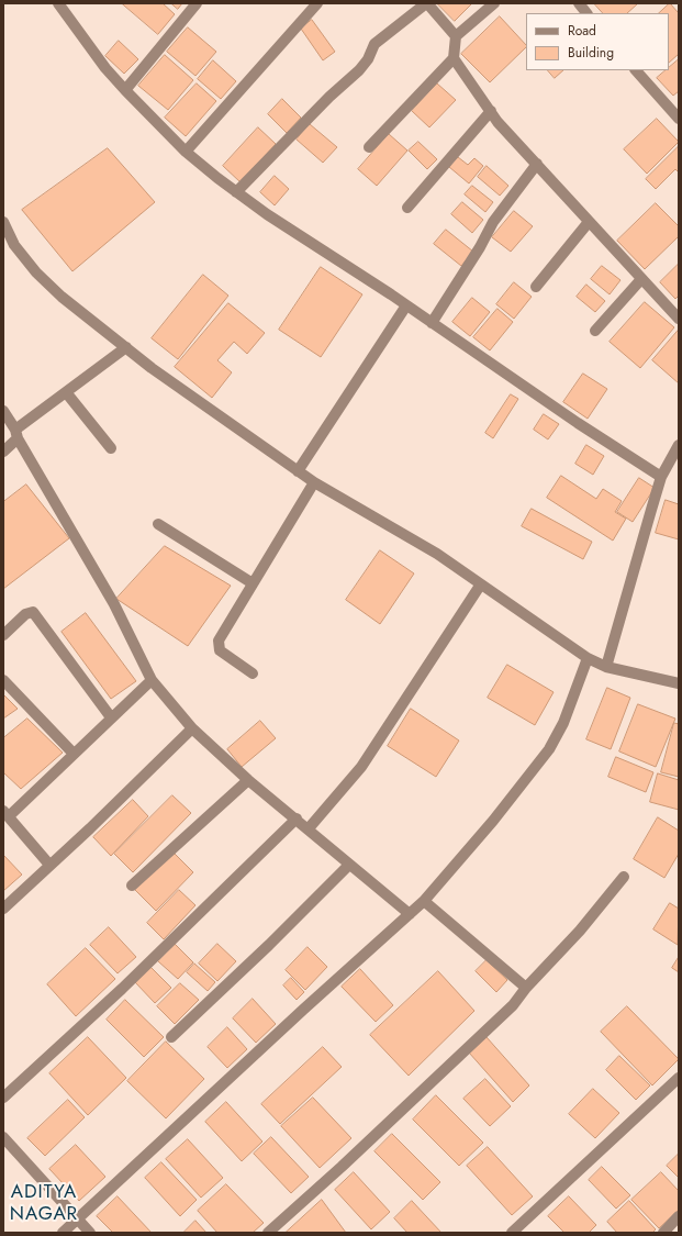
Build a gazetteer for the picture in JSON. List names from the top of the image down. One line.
{"districts":["ADITYA NAGAR"],"legend":["Road","Building"]}
